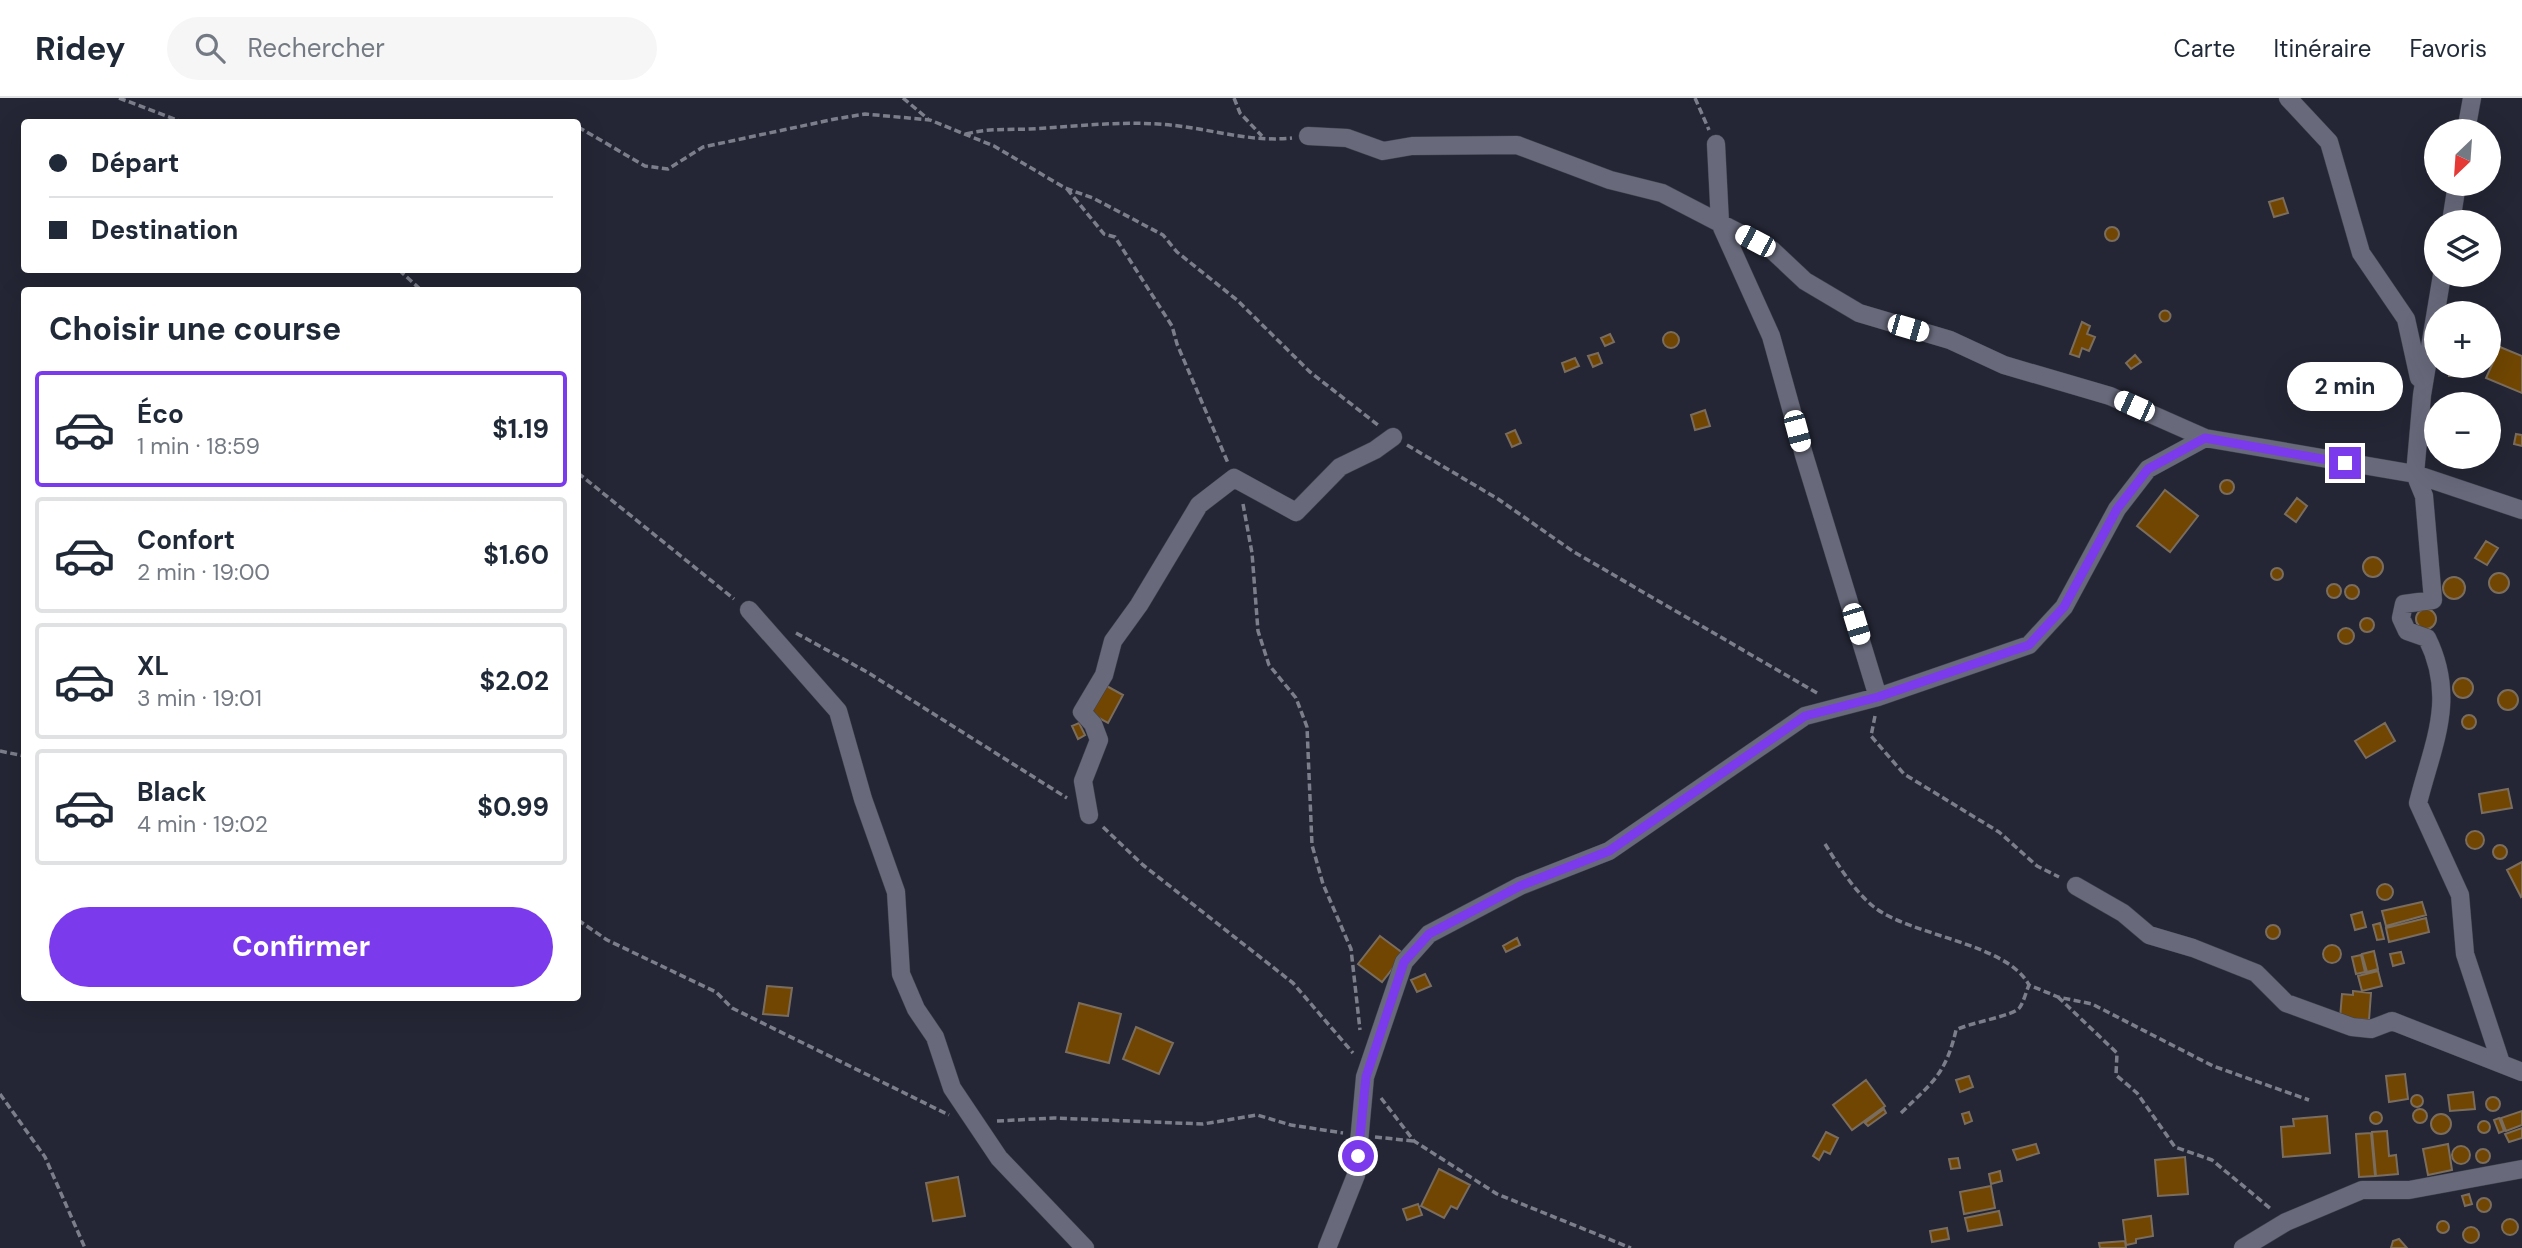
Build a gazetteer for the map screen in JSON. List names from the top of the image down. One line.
{"north":"bottom left","page":{"header":"Ridey","search":"Rechercher","nav":["Carte","Itinéraire","Favoris"],"map_buttons":["+","−"],"banner":["Départ","Destination"],"heading":"Choisir une course","bubble":"2 min","list":[{"name":"Éco","note":"1 min · 18:59","value":"$1.19"},{"name":"Confort","note":"2 min · 19:00","value":"$1.60"},{"name":"XL","note":"3 min · 19:01","value":"$2.02"},{"name":"Black","note":"4 min · 19:02","value":"$0.99"}],"buttons":"Confirmer"}}
